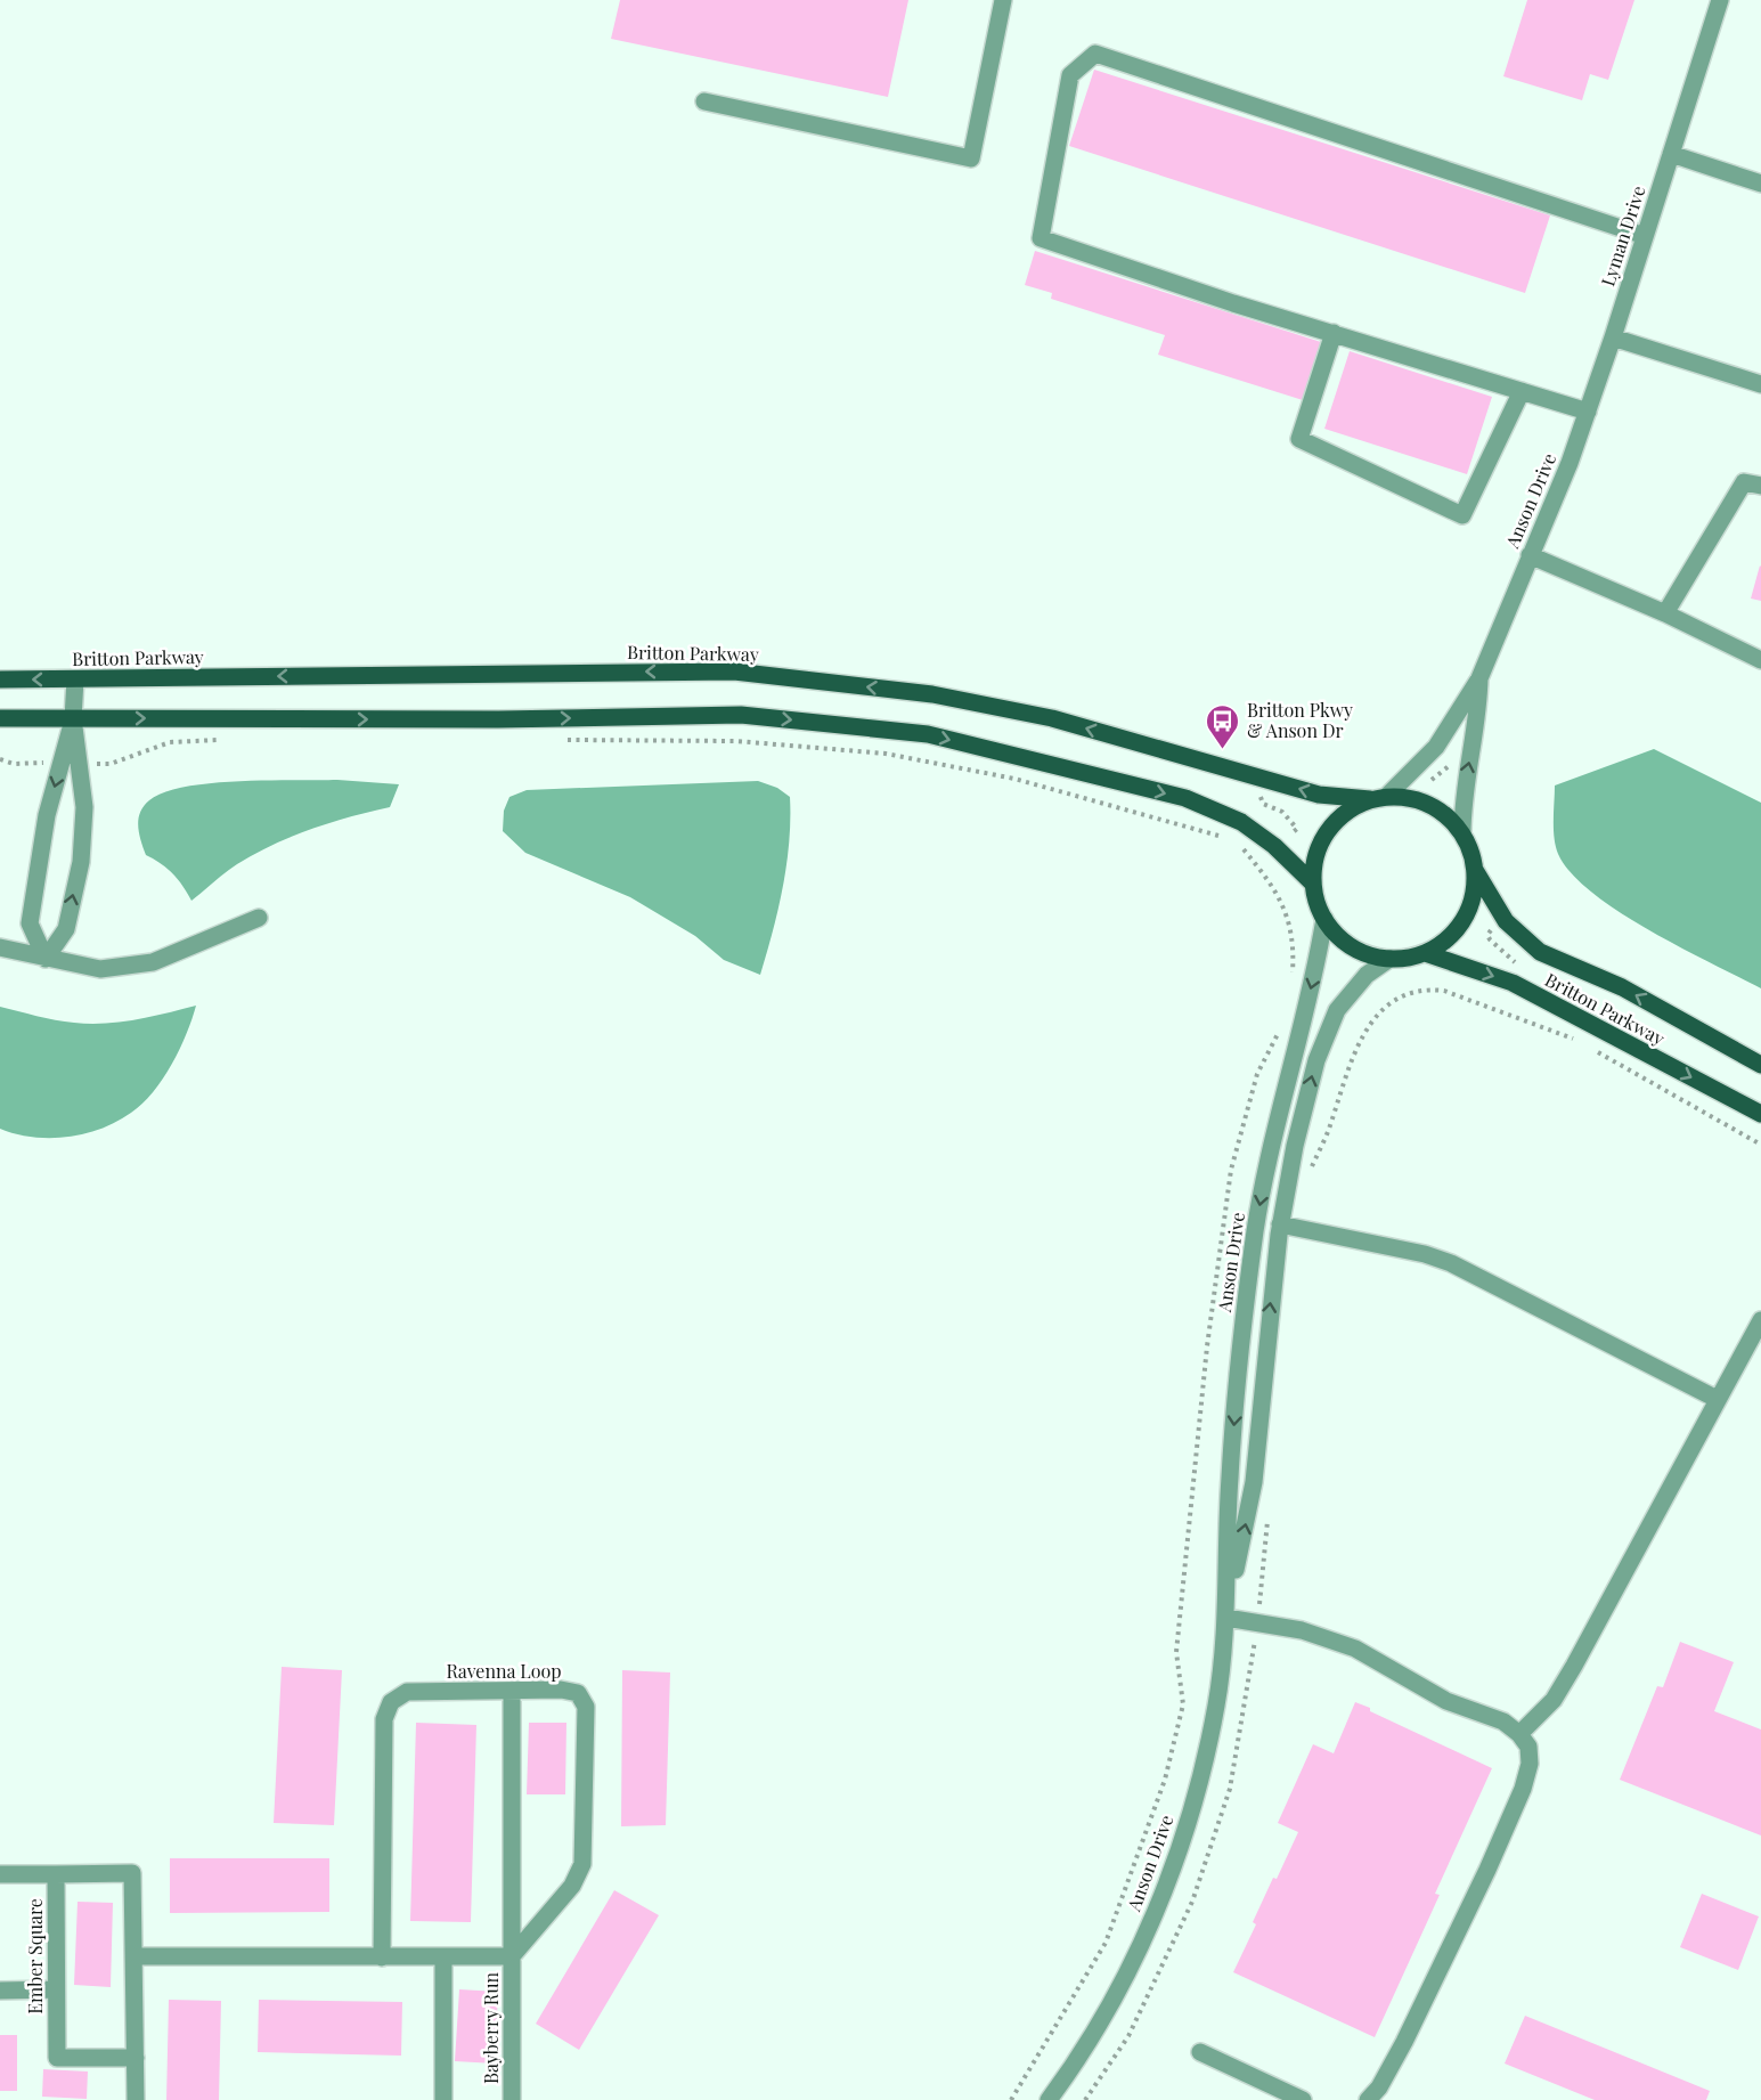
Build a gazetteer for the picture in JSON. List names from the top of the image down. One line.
{"streets":{"main road":["Britton Parkway"],"street":["Lyman Drive","Anson Drive","Ravenna Loop","Ember Square","Bayberry Run"]},"crossings":[["Lyman Drive","Anson Drive"],["Anson Drive","Britton Parkway"],["Ravenna Loop","Bayberry Run"]],"places":{"bus stop":["Britton Pkwy & Anson Dr"]}}
